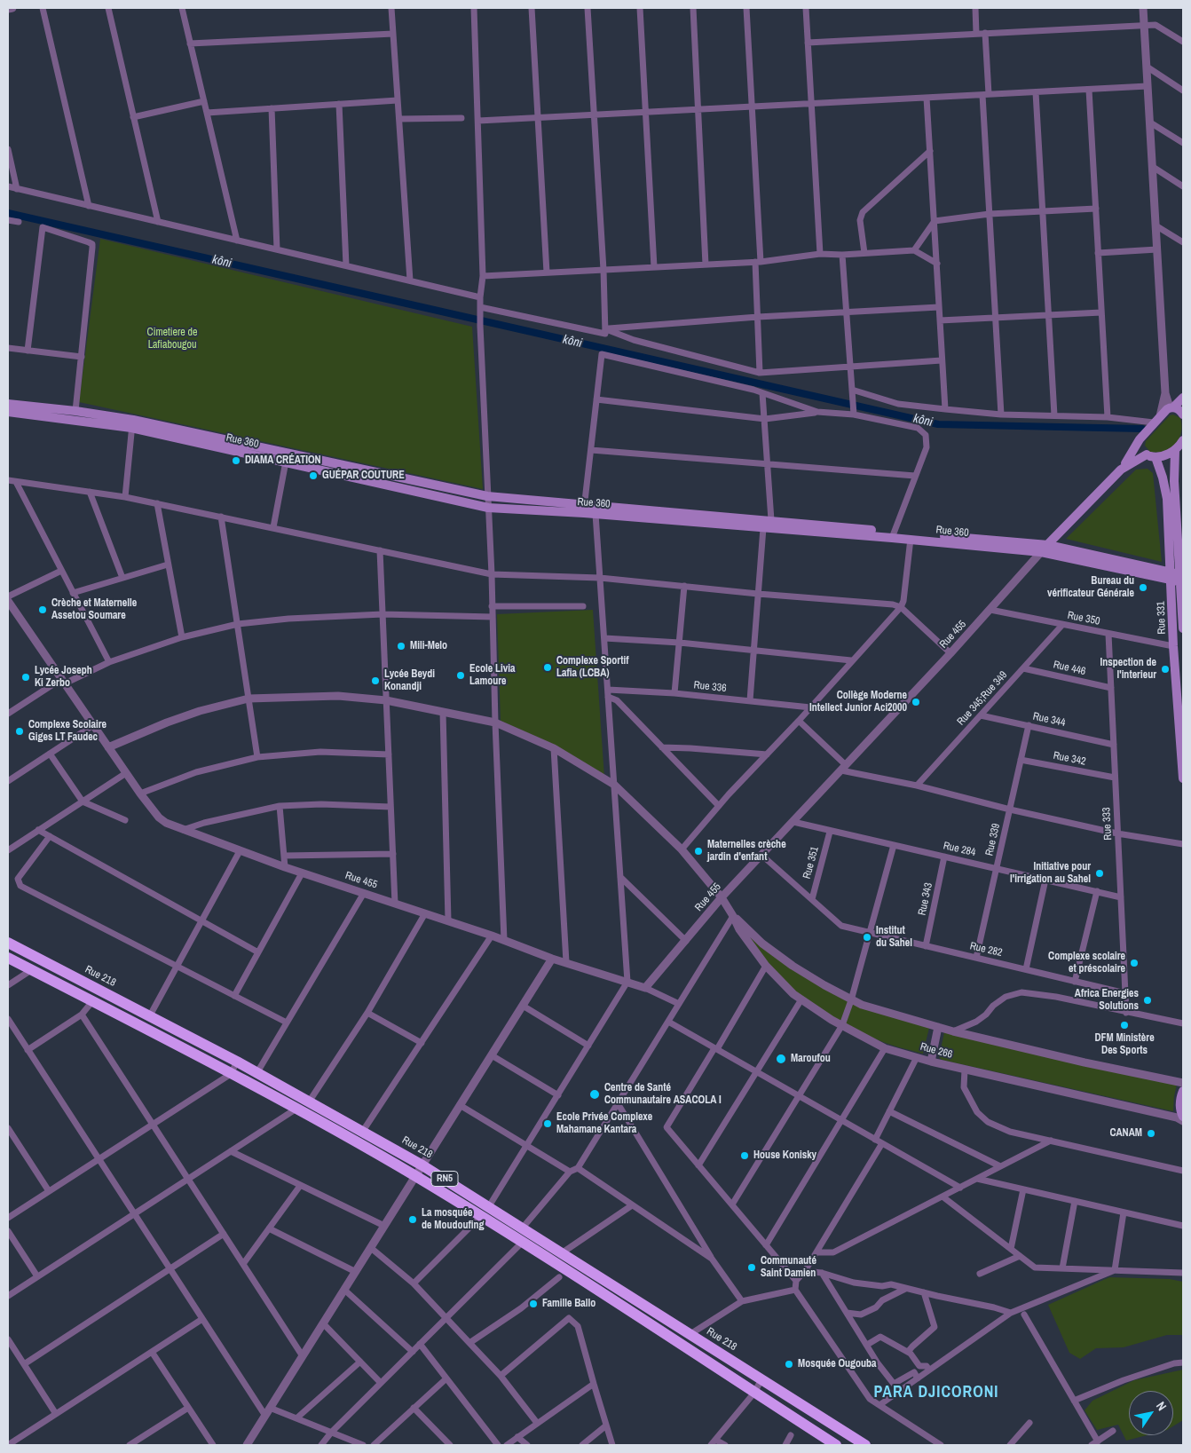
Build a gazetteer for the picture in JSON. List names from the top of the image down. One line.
{"streets":{"highway":["Rue 218","RN5"],"main road":["Rue 360","Rue 331","Rue 455"],"street":["Rue 350","Rue 446","Rue 336","Rue 345;Rue 349","Rue 344","Rue 342","Rue 333","Rue 339","Rue 284","Rue 351","Rue 343","Rue 282","Rue 266"]},"crossings":[["Rue 360","Rue 331"],["Rue 360","Rue 455"],["Rue 331","Rue 350"],["Rue 331","Rue 455"],["Rue 350","Rue 455"],["Rue 350","Rue 345;Rue 349"],["Rue 350","Rue 333"],["Rue 455","Rue 284"],["Rue 455","Rue 266"],["Rue 446","Rue 345;Rue 349"],["Rue 446","Rue 333"],["Rue 345;Rue 349","Rue 344"],["Rue 344","Rue 333"],["Rue 344","Rue 339"],["Rue 342","Rue 333"],["Rue 342","Rue 339"],["Rue 333","Rue 284"],["Rue 333","Rue 282"],["Rue 339","Rue 284"],["Rue 339","Rue 282"],["Rue 284","Rue 351"],["Rue 284","Rue 343"],["Rue 351","Rue 282"],["Rue 343","Rue 282"]],"districts":["PARA DJICORONI"],"water":["kôni"],"parks":["Cimetiere de Lafiabougou"],"places":["DIAMA CRÉATION","GUÉPAR COUTURE","Bureau du vérificateur Générale","Crèche et Maternelle Assetou Soumare","Mili-Melo","Complexe Sportif Lafia (LCBA)","Inspection de l'interieur","Ecole Livia Lamoure","Lycée Joseph Ki Zerbo","Lycée Beydi Konandji","Collège Moderne Intellect Junior Aci2000","Complexe Scolaire Giges LT Faudec","Maternelles crèche jardin d'enfant","Initiative pour l'irrigation au Sahel","Institut du Sahel","Complexe scolaire et préscolaire","Africa Energies Solutions","DFM Ministère Des Sports","Maroufou","Centre de Santé Communautaire ASACOLA I","Ecole Privée Complexe Mahamane Kantara","CANAM","House Konisky","La mosquée de Moudoufing","Communauté Saint Damien","Famille Ballo","Mosquée Ougouba"],"north":"top right"}
